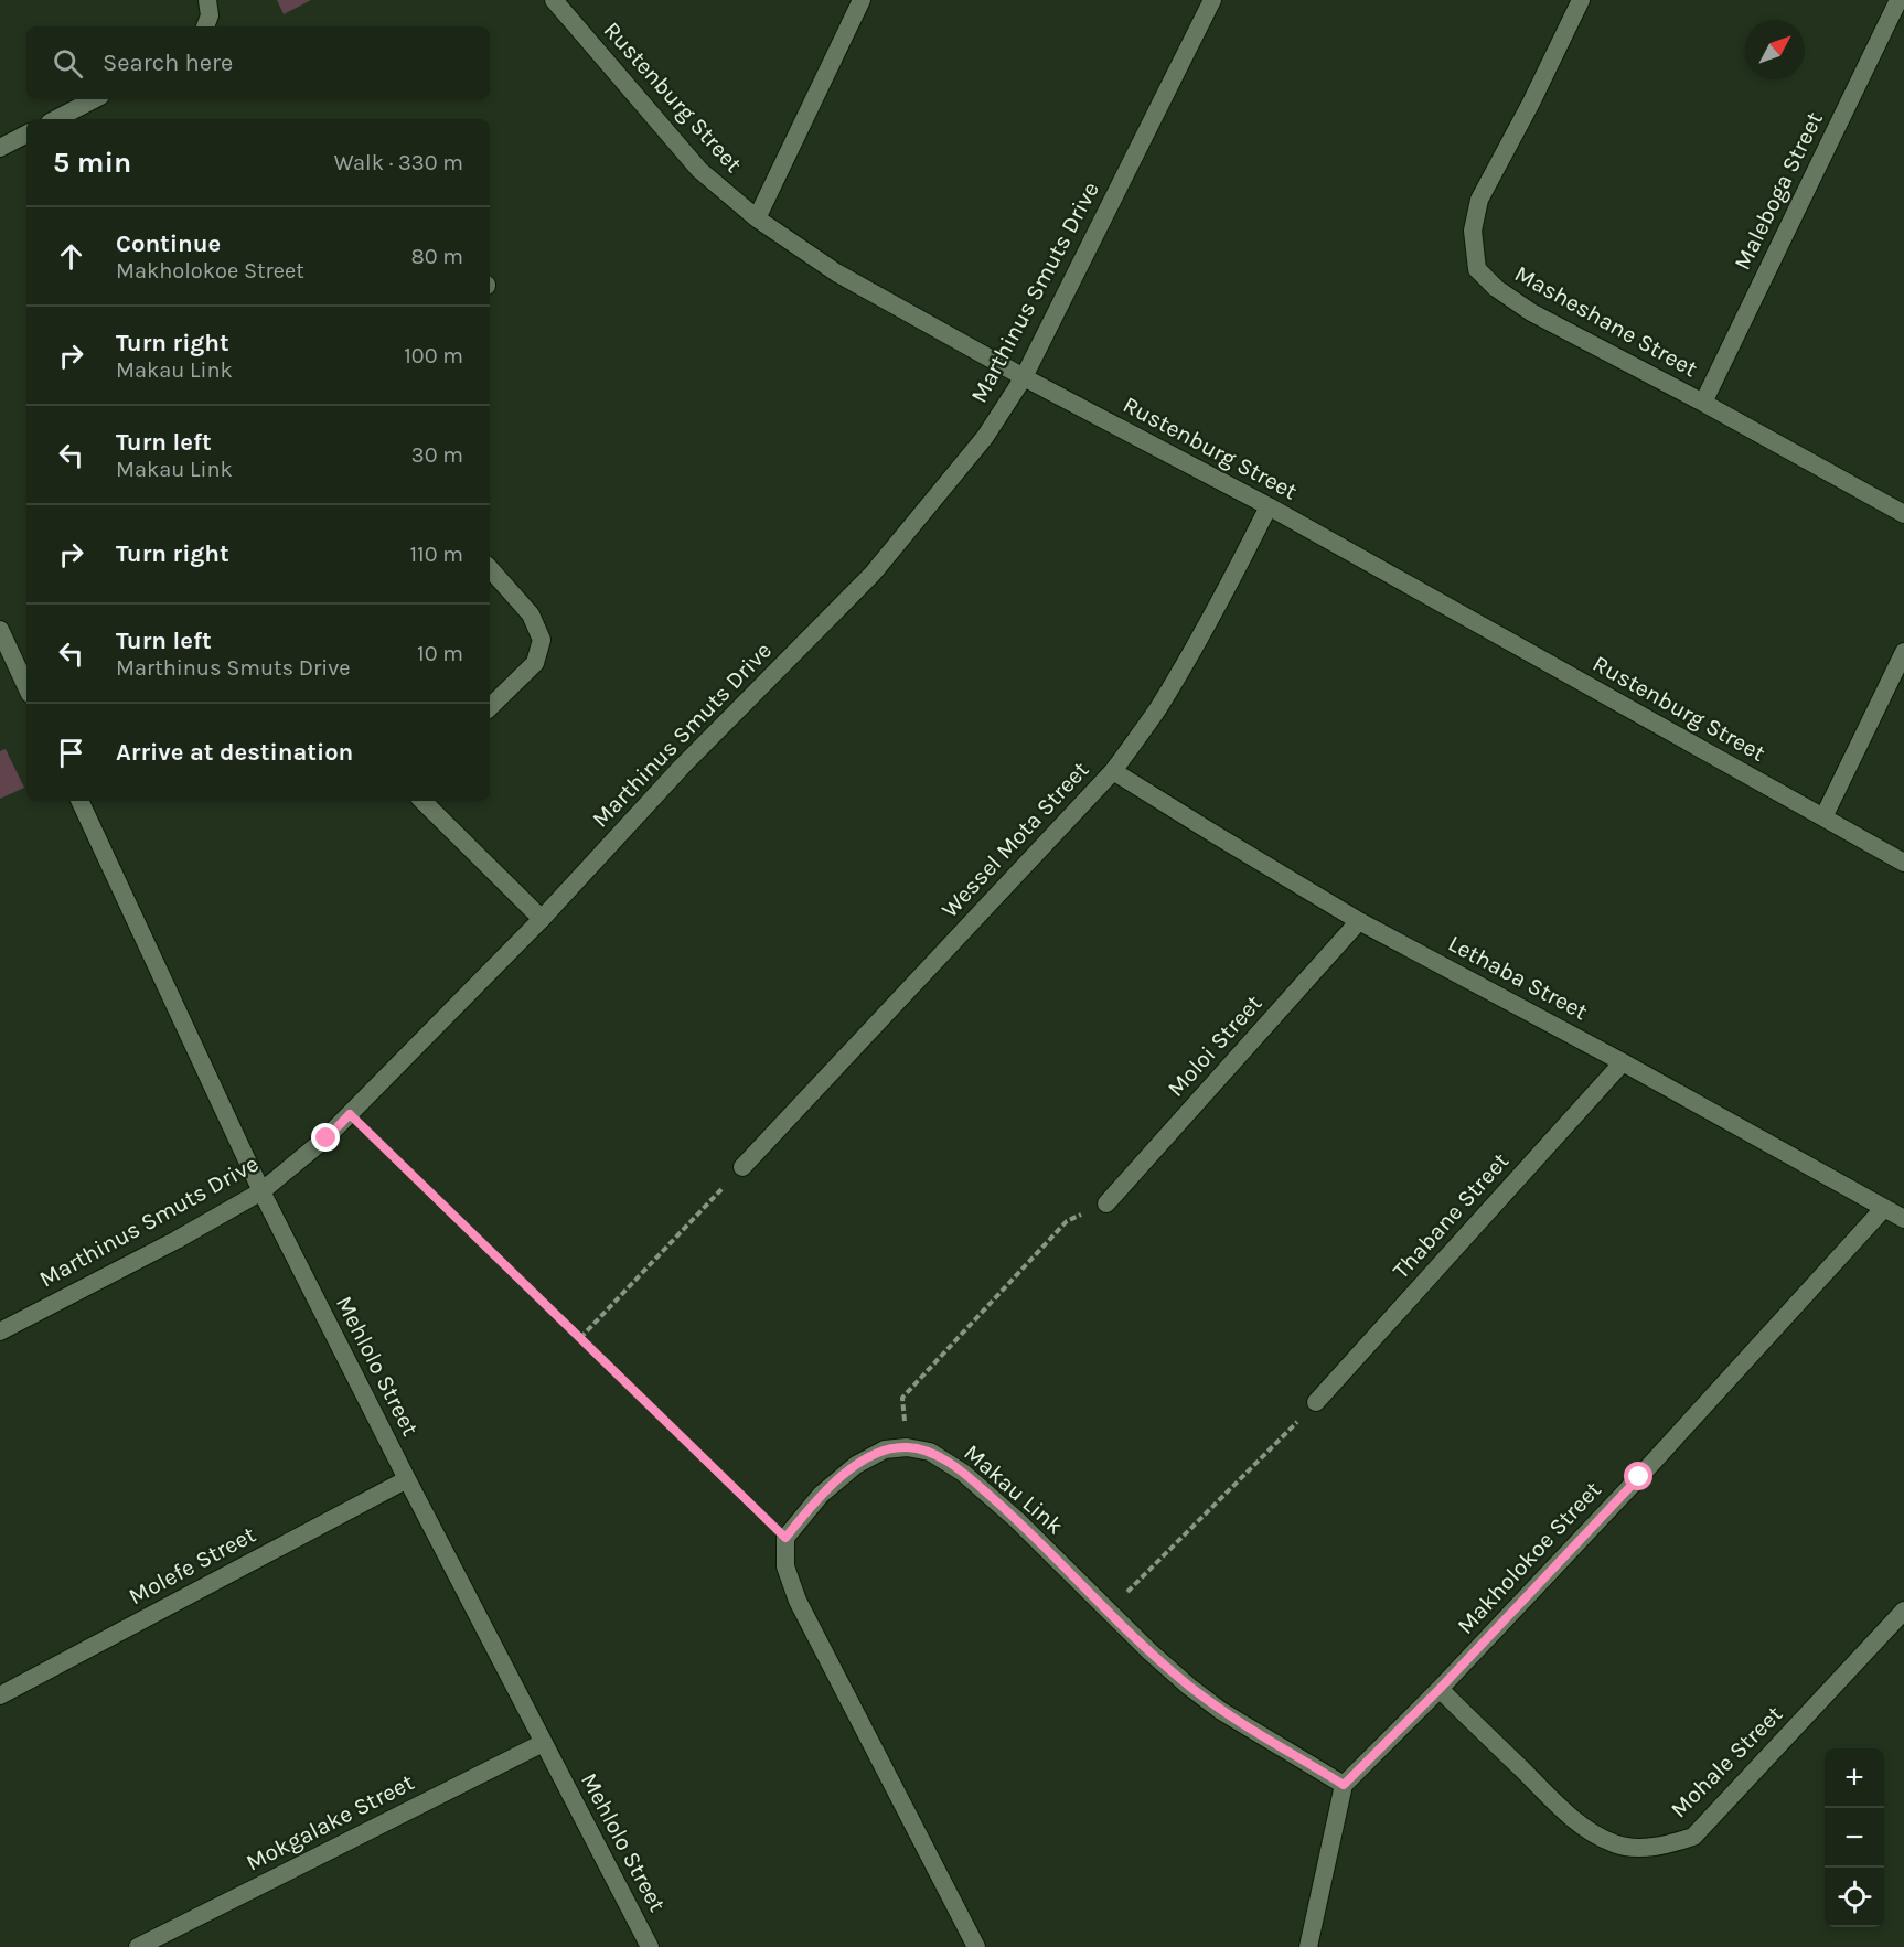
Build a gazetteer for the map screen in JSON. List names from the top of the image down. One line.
{"streets":{"street":["Rustenburg Street","Maleboga Street","Marthinus Smuts Drive","Masheshane Street","Wessel Mota Street","Lethaba Street","Moloi Street","Thabane Street","Mehlolo Street","Makau Link","Makholokoe Street","Molefe Street","Mohale Street","Mokgalake Street"]},"crossings":[["Rustenburg Street","Marthinus Smuts Drive"],["Rustenburg Street","Wessel Mota Street"],["Maleboga Street","Masheshane Street"],["Marthinus Smuts Drive","Mehlolo Street"],["Wessel Mota Street","Lethaba Street"],["Lethaba Street","Moloi Street"],["Lethaba Street","Thabane Street"],["Lethaba Street","Makholokoe Street"],["Mehlolo Street","Molefe Street"],["Mehlolo Street","Mokgalake Street"],["Makau Link","Makholokoe Street"],["Makholokoe Street","Mohale Street"]],"north":"top right","page":{"search":"Search here","heading":["5 min","Walk · 330 m"],"list":[["Continue","Makholokoe Street","80 m"],["Turn right","Makau Link","100 m"],["Turn left","Makau Link","30 m"],["Turn right","110 m"],["Turn left","Marthinus Smuts Drive","10 m"],"Arrive at destination"],"map_buttons":["+","−"]}}
